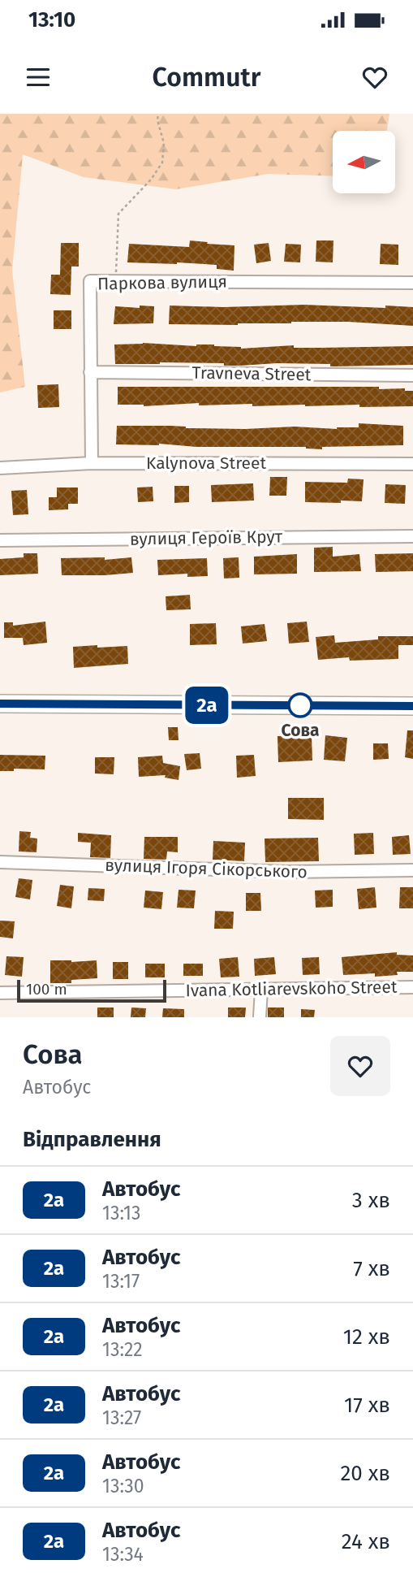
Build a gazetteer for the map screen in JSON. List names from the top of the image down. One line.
{"streets":{"street":["Паркова вулиця","Travneva Street","Kalynova Street","вулиця Героїв Крут","вулиця Ігоря Сікорського","Ivana Kotliarevskoho Street"]},"crossings":[["Паркова вулиця","Travneva Street"],["Паркова вулиця","Kalynova Street"]],"places":["Сова"],"lines":["bus line 2а"],"scale_bar":"100 m","north":"left","page":{"status":"13:10","header":"Commutr","on_map":"2а","scale":"100 m","heading":[["Сова","Автобус"],"Відправлення"],"list":[{"mark":"2а","name":"Автобус","note":"13:13","value":"3 хв"},{"mark":"2а","name":"Автобус","note":"13:17","value":"7 хв"},{"mark":"2а","name":"Автобус","note":"13:22","value":"12 хв"},{"mark":"2а","name":"Автобус","note":"13:27","value":"17 хв"},{"mark":"2а","name":"Автобус","note":"13:30","value":"20 хв"},{"mark":"2а","name":"Автобус","note":"13:34","value":"24 хв"}]}}
